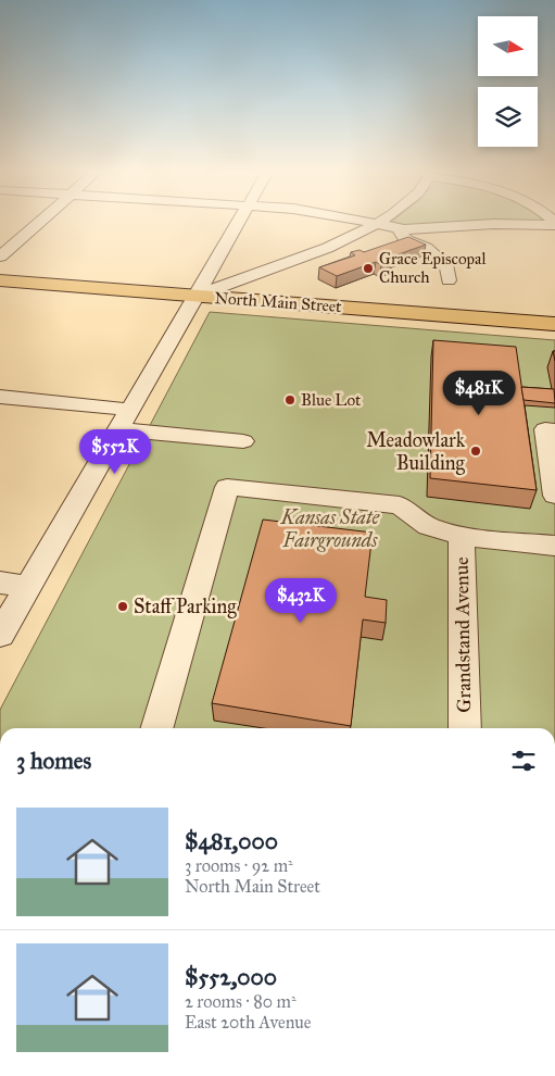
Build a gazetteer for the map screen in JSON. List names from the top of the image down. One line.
{"streets":{"main road":["North Main Street"],"street":["Grandstand Avenue"]},"parks":["Kansas State Fairgrounds"],"places":["Grace Episcopal Church","Blue Lot","Meadowlark Building","Staff Parking"],"north":"right","page":{"price":["$481K","$552K","$432K"],"heading":"3 homes","list":[{"name":"$481,000","note":"3 rooms · 92 m² · North Main Street"},{"name":"$552,000","note":"2 rooms · 80 m² · East 20th Avenue"}]}}
